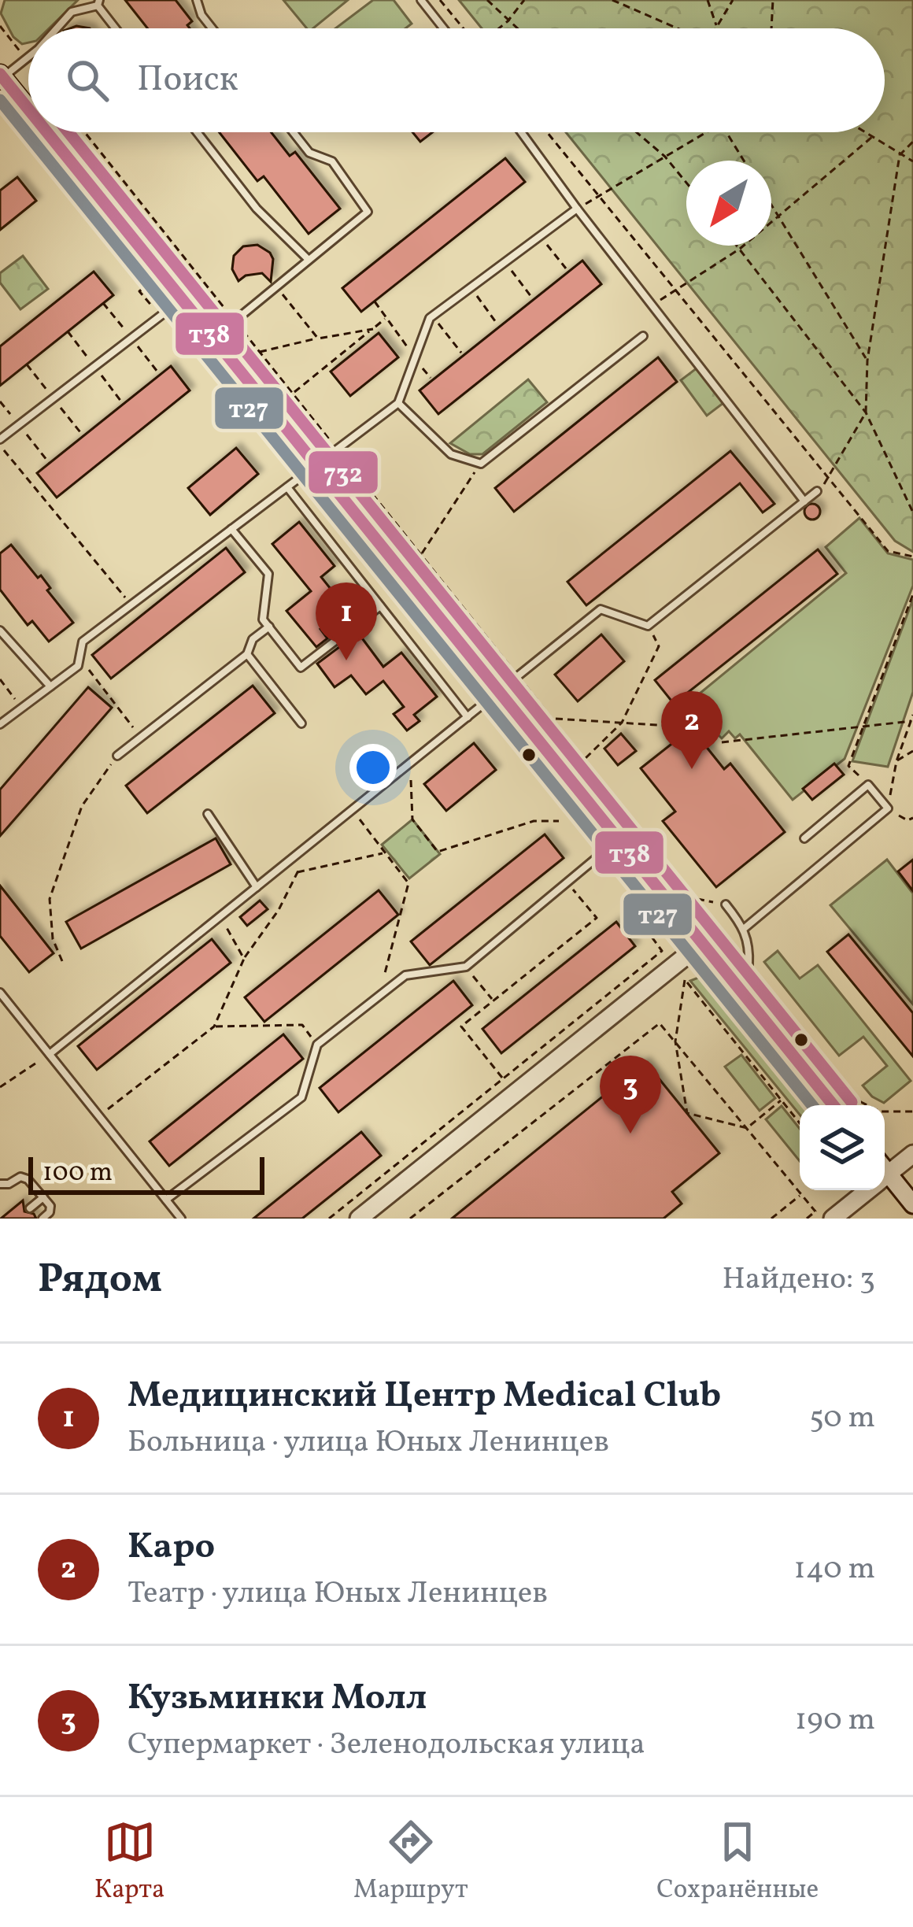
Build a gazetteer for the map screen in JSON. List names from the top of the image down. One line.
{"lines":["transit line т38","transit line т27","transit line 732"],"scale_bar":"100 m","north":"bottom left","page":{"search":"Поиск","pins":["1","2","3"],"scale":"100 m","heading":["Рядом","Найдено: 3"],"list":[{"mark":"1","name":"Медицинский Центр Medical Club","note":"Больница · улица Юных Ленинцев","value":"50 m"},{"mark":"2","name":"Kapo","note":"Театр · улица Юных Ленинцев","value":"140 m"},{"mark":"3","name":"Кузьминки Молл","note":"Супермаркет · Зеленодольская улица","value":"190 m"}],"nav":["Карта","Маршрут","Сохранённые"]}}
